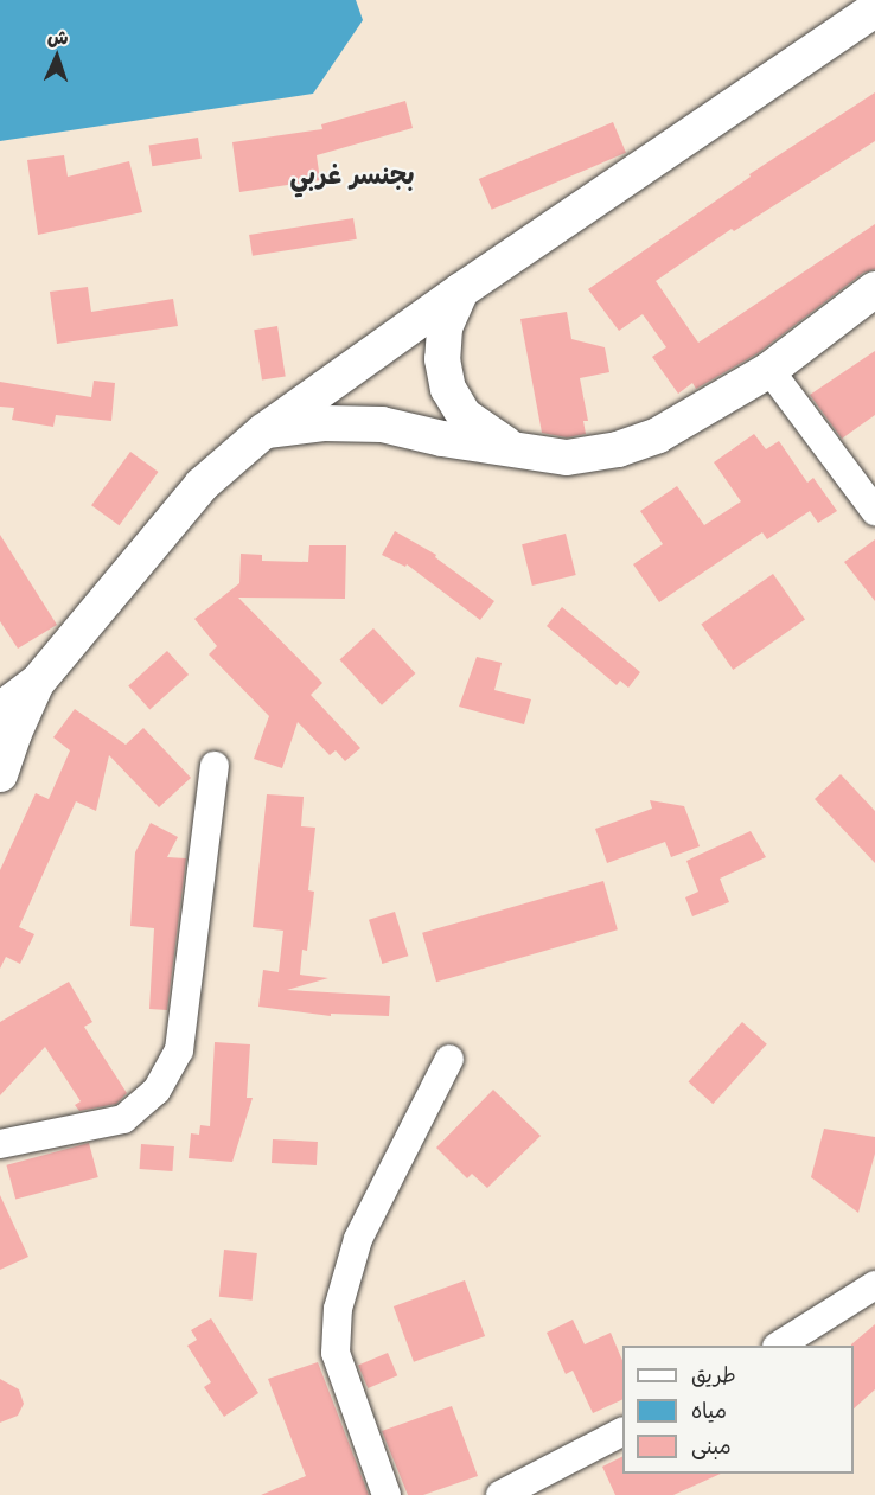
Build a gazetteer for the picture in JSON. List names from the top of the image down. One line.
{"districts":["بجنسر غربي"],"legend":["طريق","مياه","مبنى"],"north":"top"}
